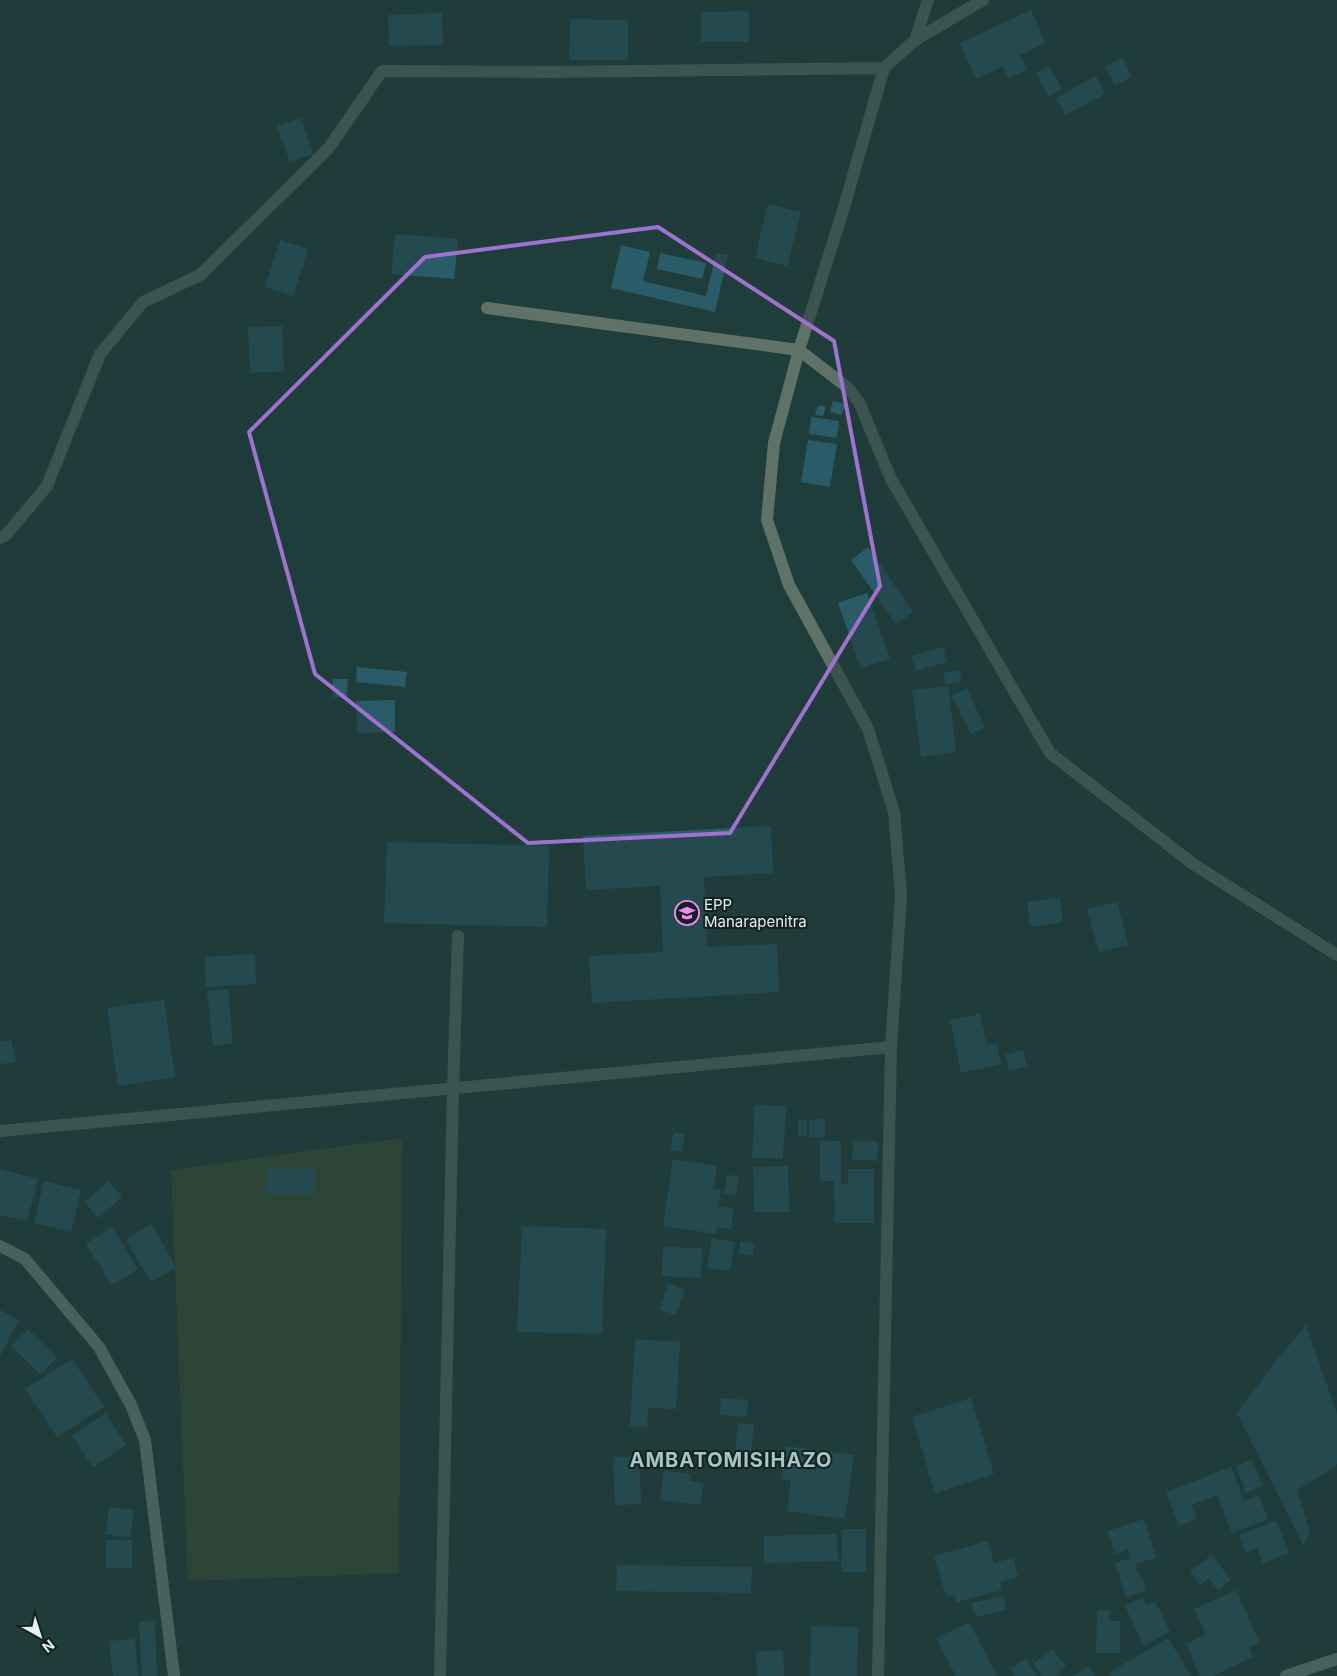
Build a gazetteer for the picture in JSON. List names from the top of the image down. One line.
{"districts":["AMBATOMISIHAZO"],"places":{"school or university":["EPP Manarapenitra"]},"north":"bottom right"}
